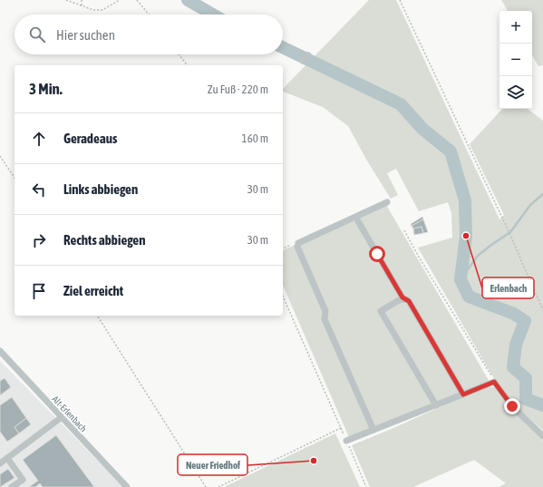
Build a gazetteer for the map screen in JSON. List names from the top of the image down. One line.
{"streets":{"street":["Alt-Erlenbach"]},"places":["Erlenbach","Neuer Friedhof"],"page":{"map_buttons":["+","−"],"search":"Hier suchen","heading":["3 Min.","Zu Fuß · 220 m"],"list":[["Geradeaus","160 m"],["Links abbiegen","30 m"],["Rechts abbiegen","30 m"],"Ziel erreicht"]}}
